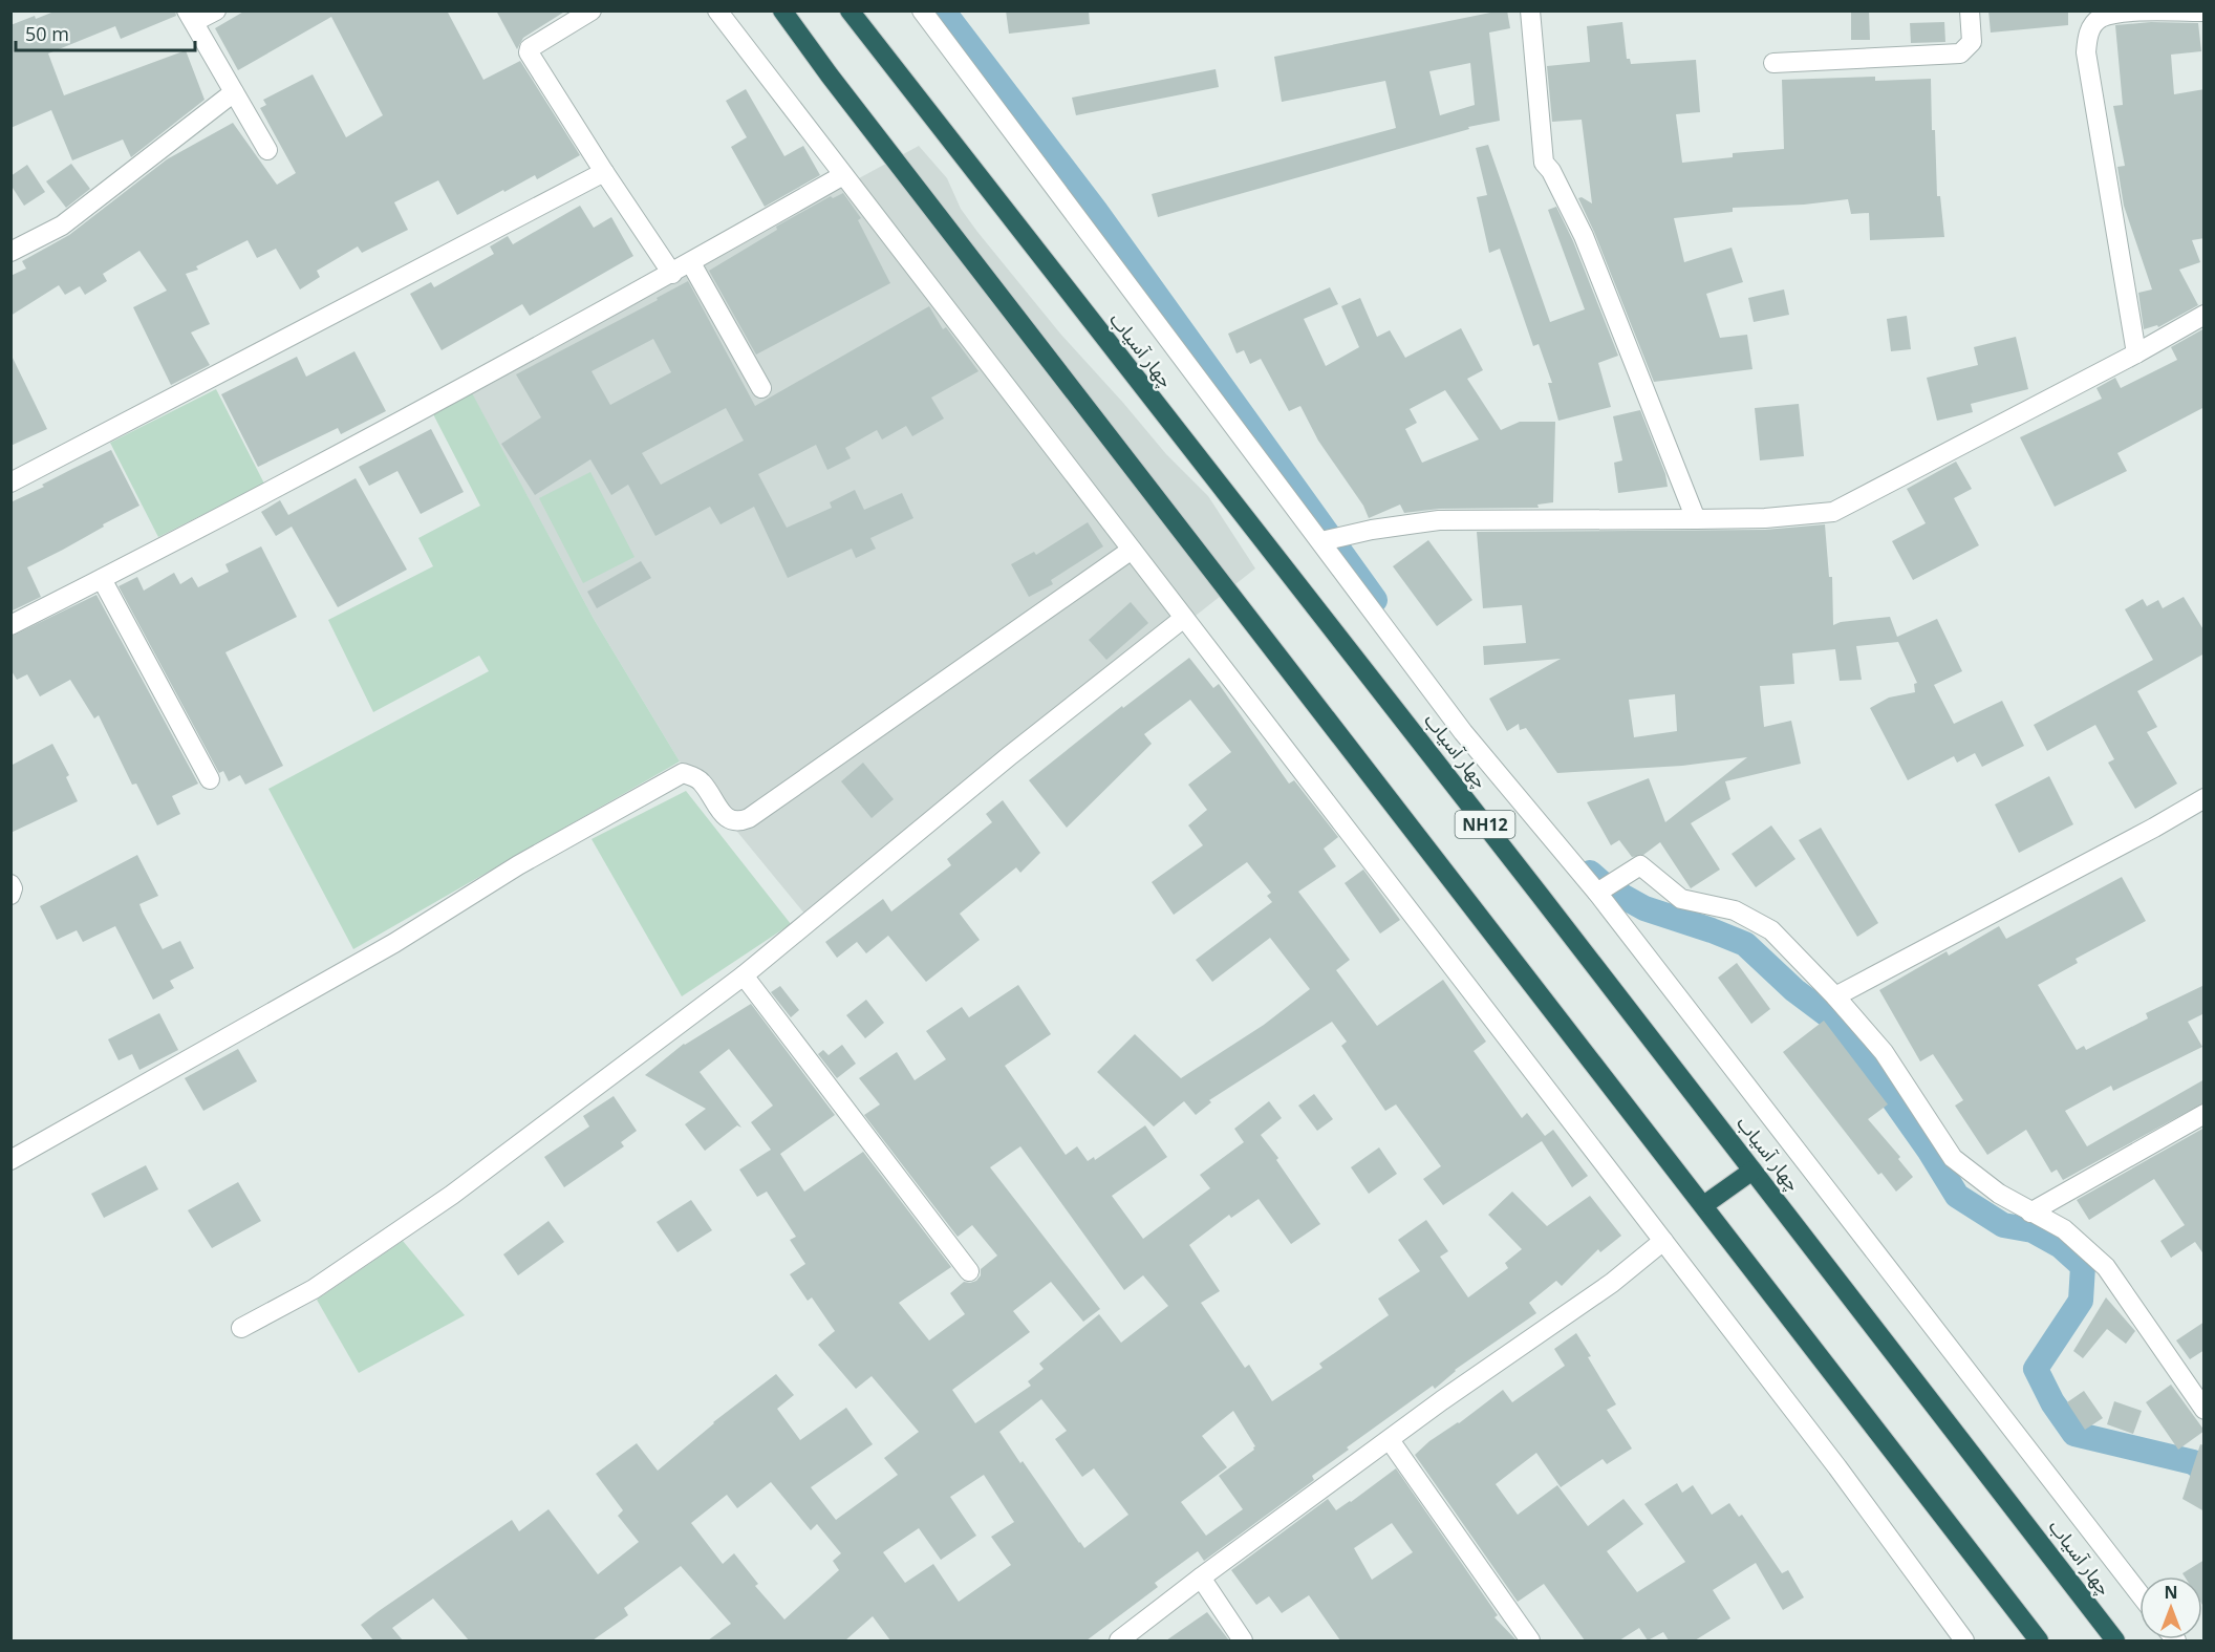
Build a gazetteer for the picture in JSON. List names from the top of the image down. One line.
{"streets":{"highway":["چهار آسیاب","NH12"]},"scale_bar":"50 m","north":"top"}
